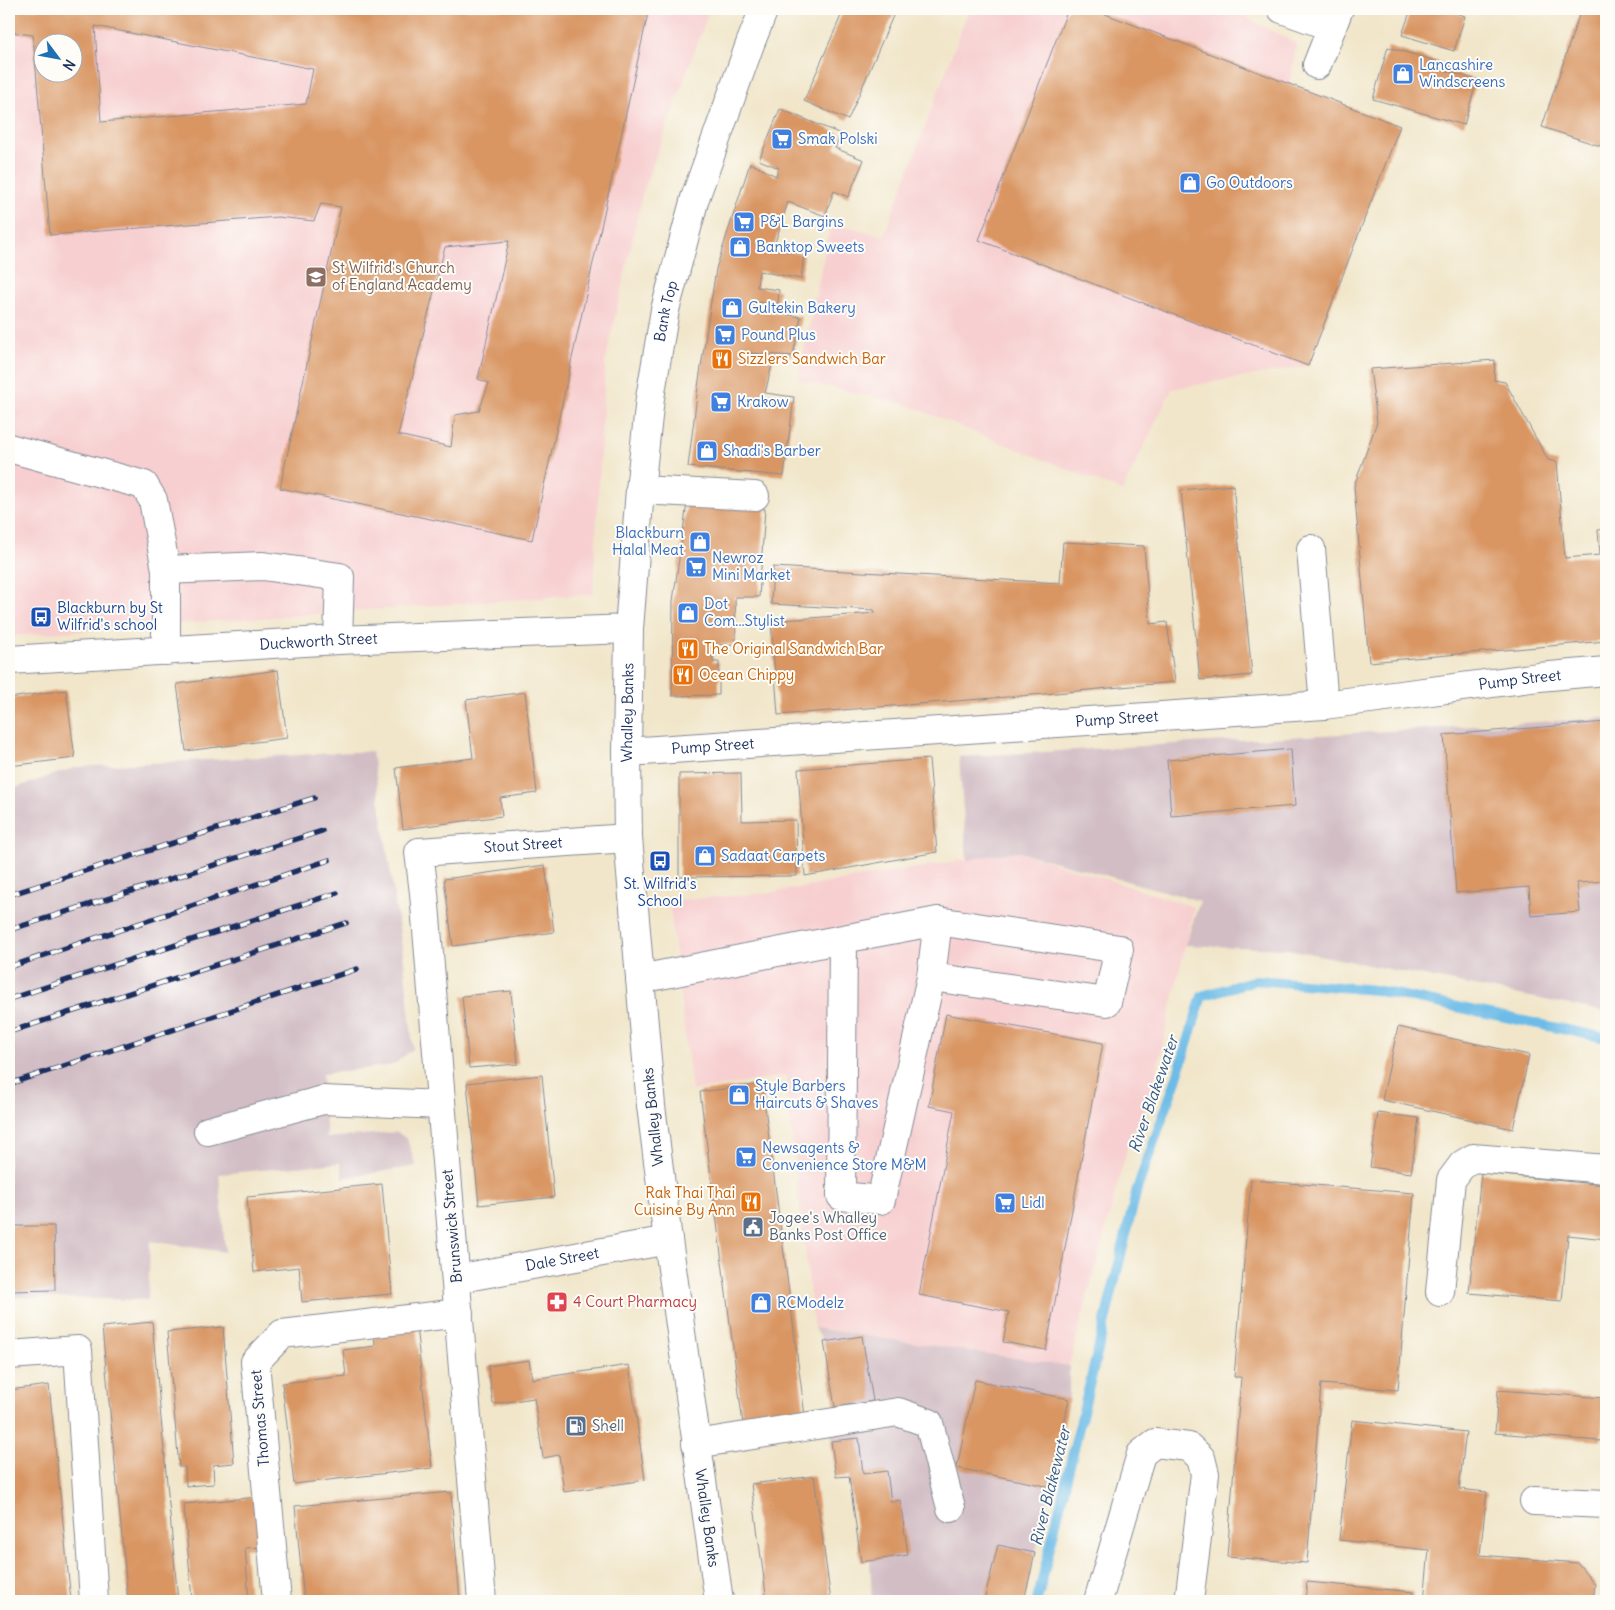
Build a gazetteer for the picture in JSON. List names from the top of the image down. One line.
{"streets":{"street":["Bank Top","Duckworth Street","Pump Street","Whalley Banks","Stout Street","Brunswick Street","Dale Street","Thomas Street"]},"crossings":[["Bank Top","Duckworth Street"],["Bank Top","Whalley Banks"],["Duckworth Street","Whalley Banks"],["Pump Street","Whalley Banks"],["Whalley Banks","Stout Street"],["Whalley Banks","Dale Street"],["Stout Street","Brunswick Street"],["Brunswick Street","Dale Street"],["Brunswick Street","Thomas Street"]],"water":["River Blakewater"],"places":{"shop":["Lancashire Windscreens","Go Outdoors","Banktop Sweets","Gultekin Bakery","Shadi's Barber","Blackburn Halal Meat","Dot Com...Stylist","Sadaat Carpets","Style Barbers Haircuts & Shaves","RCModelz"],"supermarket":["Smak Polski","P&L Bargins","Pound Plus","Krakow","Newroz Mini Market","Newsagents & Convenience Store M&M","Lidl"],"school or university":["St Wilfrid's Church of England Academy"],"restaurant":["Sizzlers Sandwich Bar","The Original Sandwich Bar","Ocean Chippy","Rak Thai Thai Cuisine By Ann"],"bus stop":["Blackburn by St Wilfrid's school","St. Wilfrid's School"],"public building":["Jogee's Whalley Banks Post Office"],"pharmacy":["4 Court Pharmacy"],"fuel station":["Shell"]},"north":"bottom right"}
